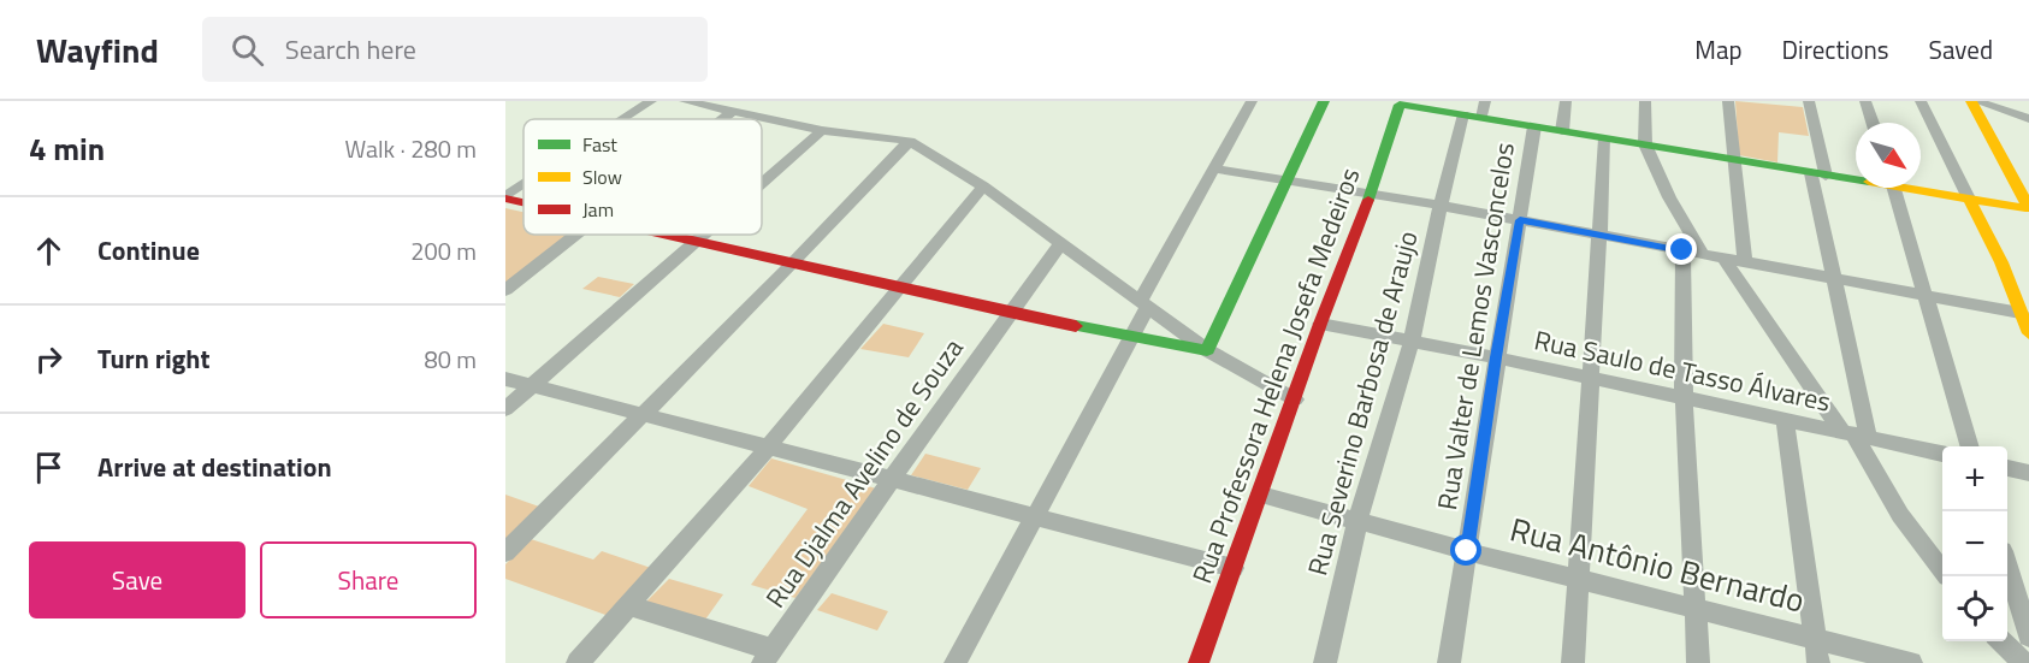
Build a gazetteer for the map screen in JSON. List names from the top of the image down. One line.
{"streets":{"street":["Rua Valter de Lemos Vasconcelos","Rua Saulo de Tasso Álvares","Rua Professora Helena Josefa Medeiros","Rua Severino Barbosa de Araujo","Rua Djalma Avelino de Souza","Rua Antônio Bernardo"]},"crossings":[["Rua Valter de Lemos Vasconcelos","Rua Saulo de Tasso Álvares"],["Rua Valter de Lemos Vasconcelos","Rua Antônio Bernardo"],["Rua Saulo de Tasso Álvares","Rua Professora Helena Josefa Medeiros"],["Rua Saulo de Tasso Álvares","Rua Severino Barbosa de Araujo"],["Rua Professora Helena Josefa Medeiros","Rua Antônio Bernardo"],["Rua Severino Barbosa de Araujo","Rua Antônio Bernardo"]],"legend":["Fast","Slow","Jam"],"north":"bottom right","page":{"header":"Wayfind","search":"Search here","nav":["Map","Directions","Saved"],"heading":["4 min","Walk · 280 m"],"list":[["Continue","200 m"],["Turn right","80 m"],"Arrive at destination"],"map_buttons":["+","−"],"buttons":["Save","Share"]}}
